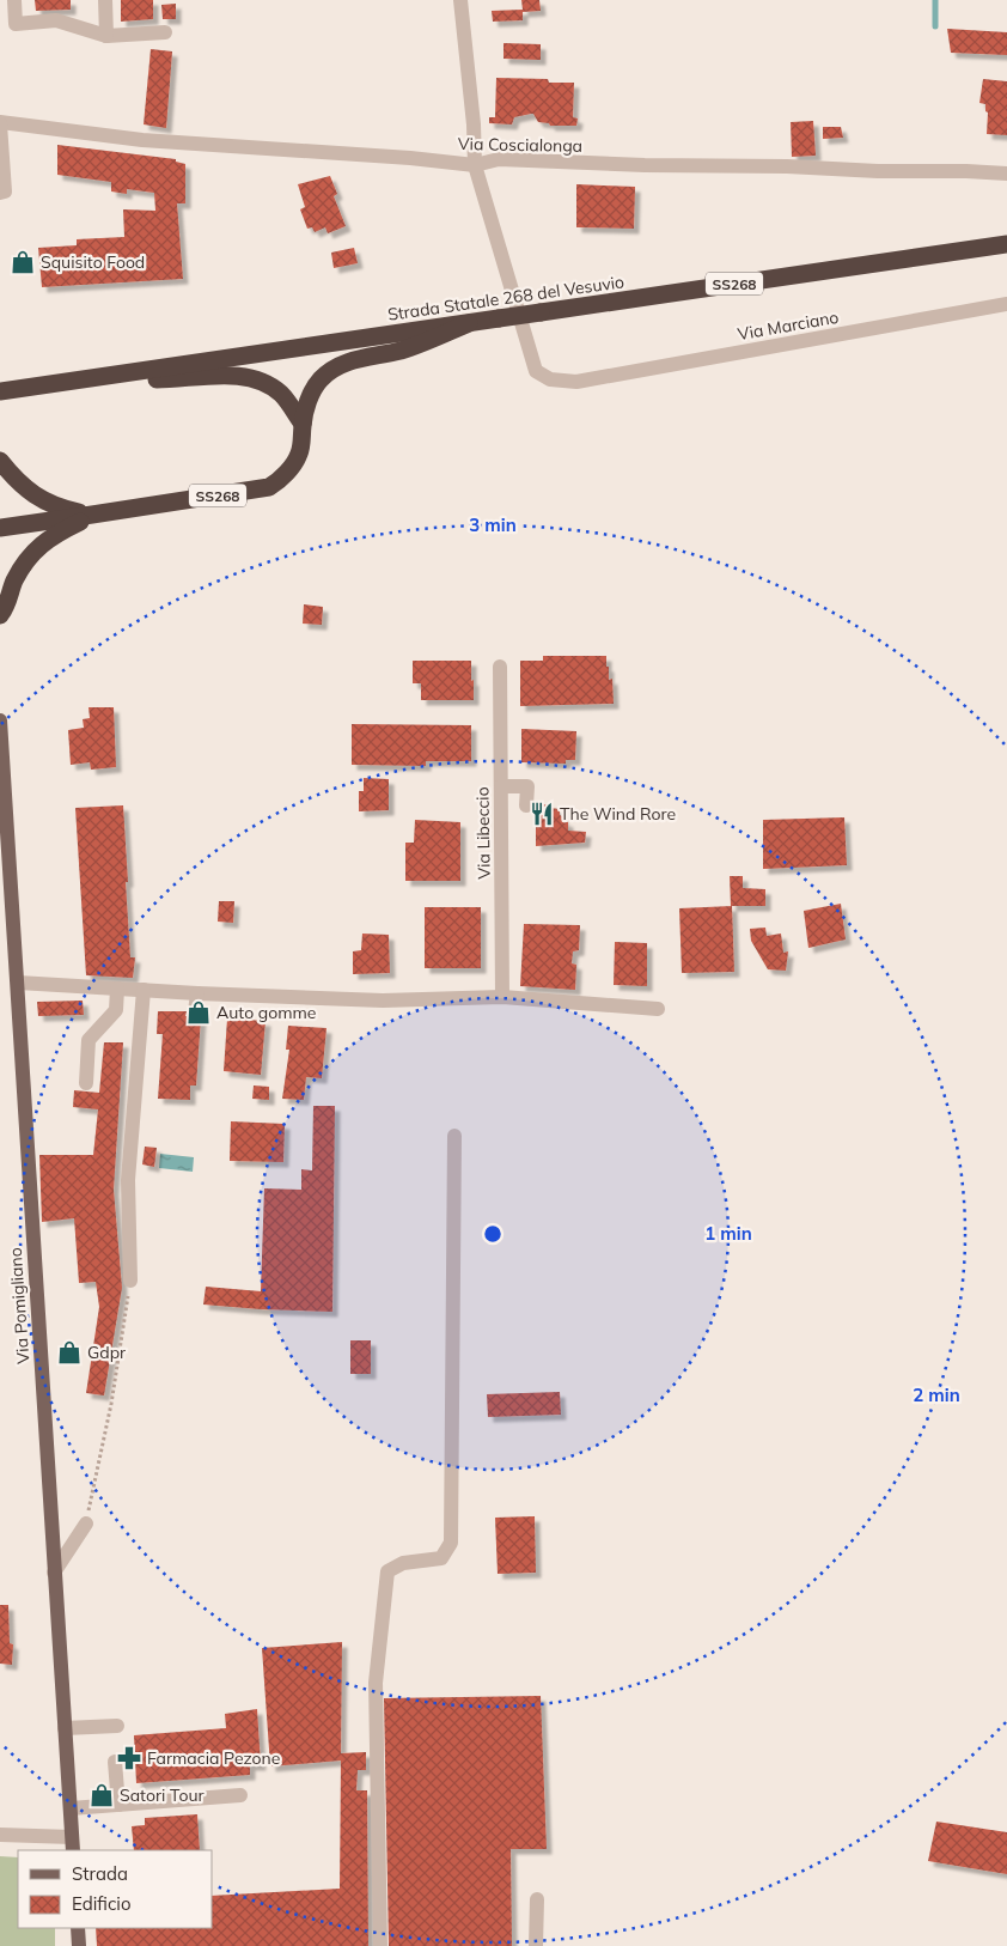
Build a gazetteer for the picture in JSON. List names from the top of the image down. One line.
{"streets":{"highway":["SS268","Strada Statale 268 del Vesuvio"],"main road":["Via Pomigliano"],"street":["Via Coscialonga","Via Marciano","Via Libeccio"]},"crossings":[["Via Coscialonga","Via Marciano"],["SS268","Strada Statale 268 del Vesuvio"]],"places":{"shop":["Squisito Food","Auto gomme","Gdpr","Satori Tour"],"restaurant":["The Wind Rore"],"pharmacy":["Farmacia Pezone"]},"legend":["Strada","Edificio"],"rings":["3 min","1 min","2 min"]}
